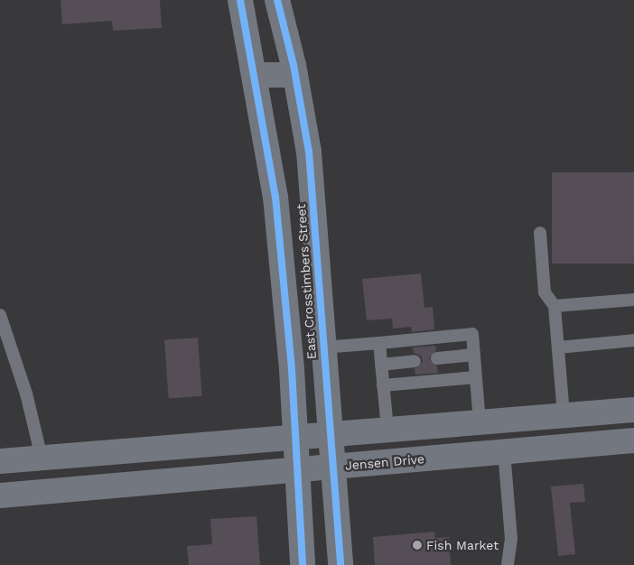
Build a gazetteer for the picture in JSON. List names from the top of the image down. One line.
{"streets":{"main road":["East Crosstimbers Street","Jensen Drive"]},"crossings":[["East Crosstimbers Street","Jensen Drive"]],"places":["Fish Market"]}
